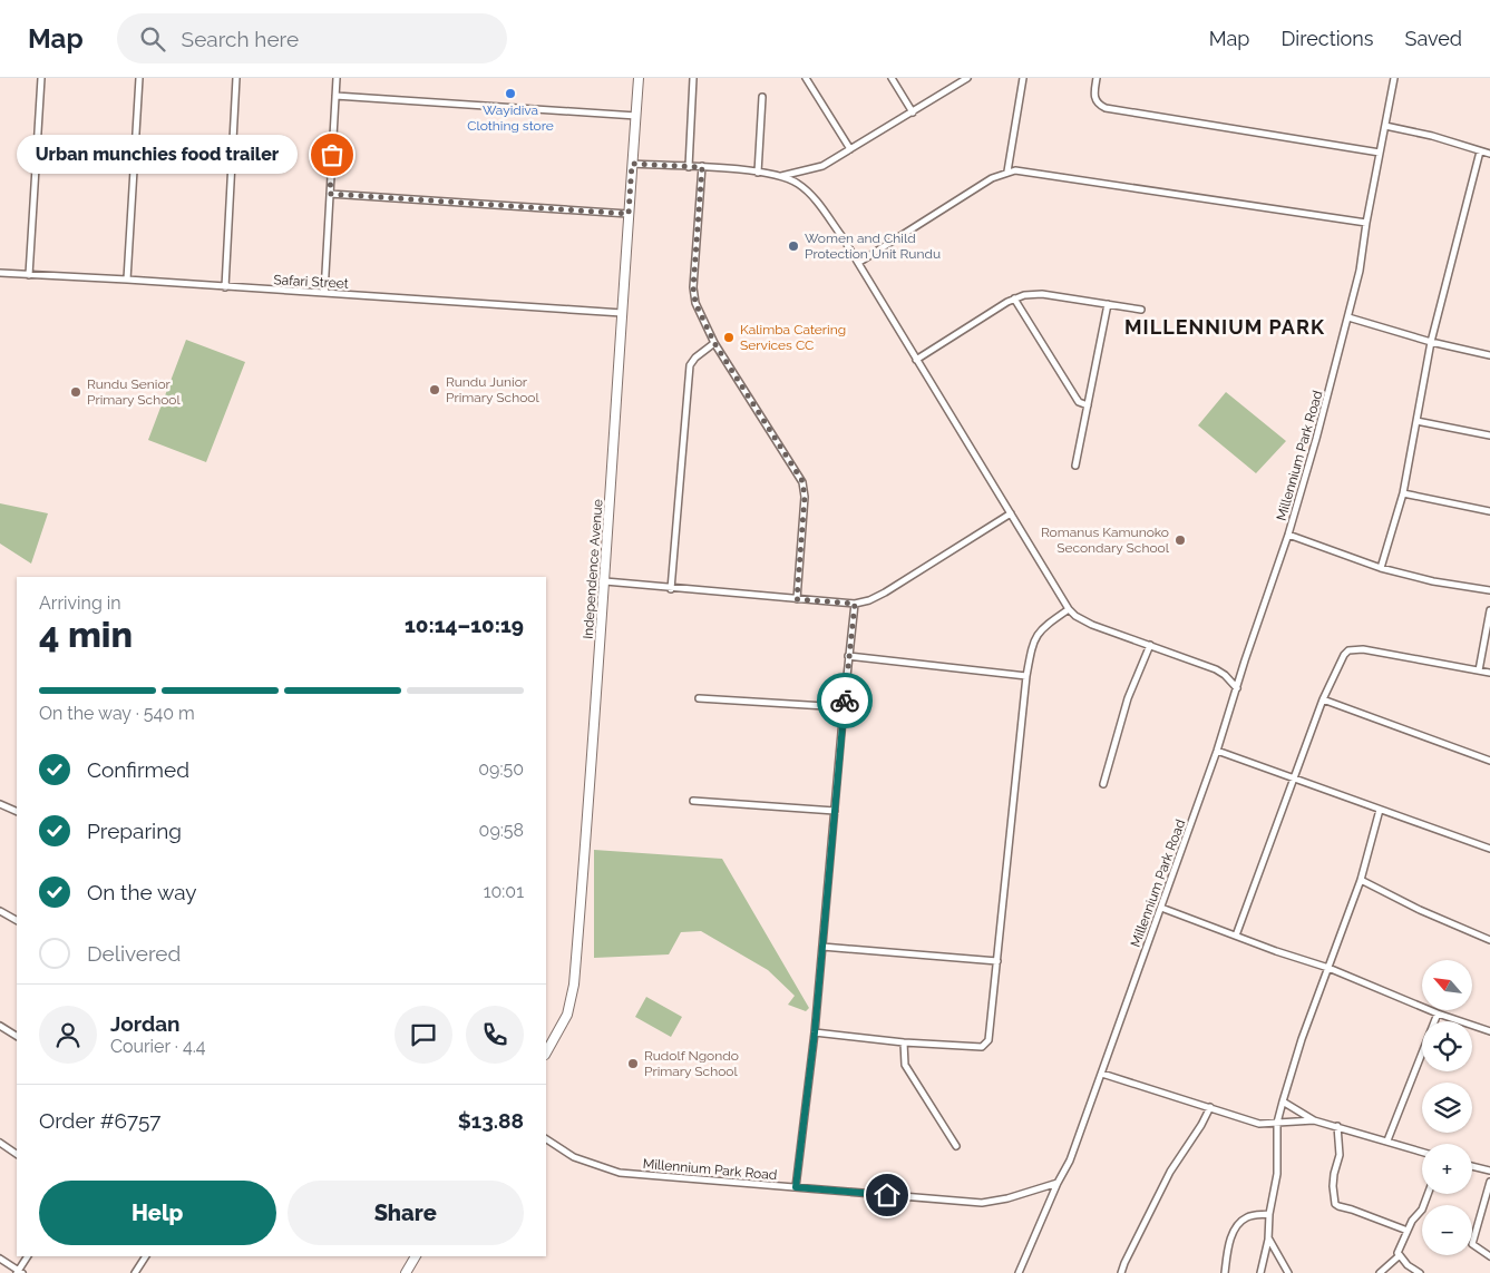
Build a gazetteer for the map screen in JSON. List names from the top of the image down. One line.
{"streets":{"street":["Safari Street","Millennium Park Road","Independence Avenue"]},"crossings":[["Safari Street","Independence Avenue"]],"districts":["MILLENNIUM PARK"],"places":["Wayidiva Clothing store","Urban munchies food trailer","Women and Child Protection Unit Rundu","Kalimba Catering Services CC","Rundu Junior Primary School","Rundu Senior Primary School","Romanus Kamunoko Secondary School","Rudolf Ngondo Primary School"],"north":"top left","page":{"header":"Map","search":"Search here","nav":["Map","Directions","Saved"],"bubble":"Urban munchies food trailer","heading":["4 min","Arriving in","10:14–10:19"],"panel":["Jordan","Courier · 4.4","Order #6757","$13.88"],"bar":"On the way · 540 m","list":[["Confirmed","09:50"],["Preparing","09:58"],["On the way","10:01"],"Delivered"],"map_buttons":["+","−"],"buttons":["Help","Share"]}}
